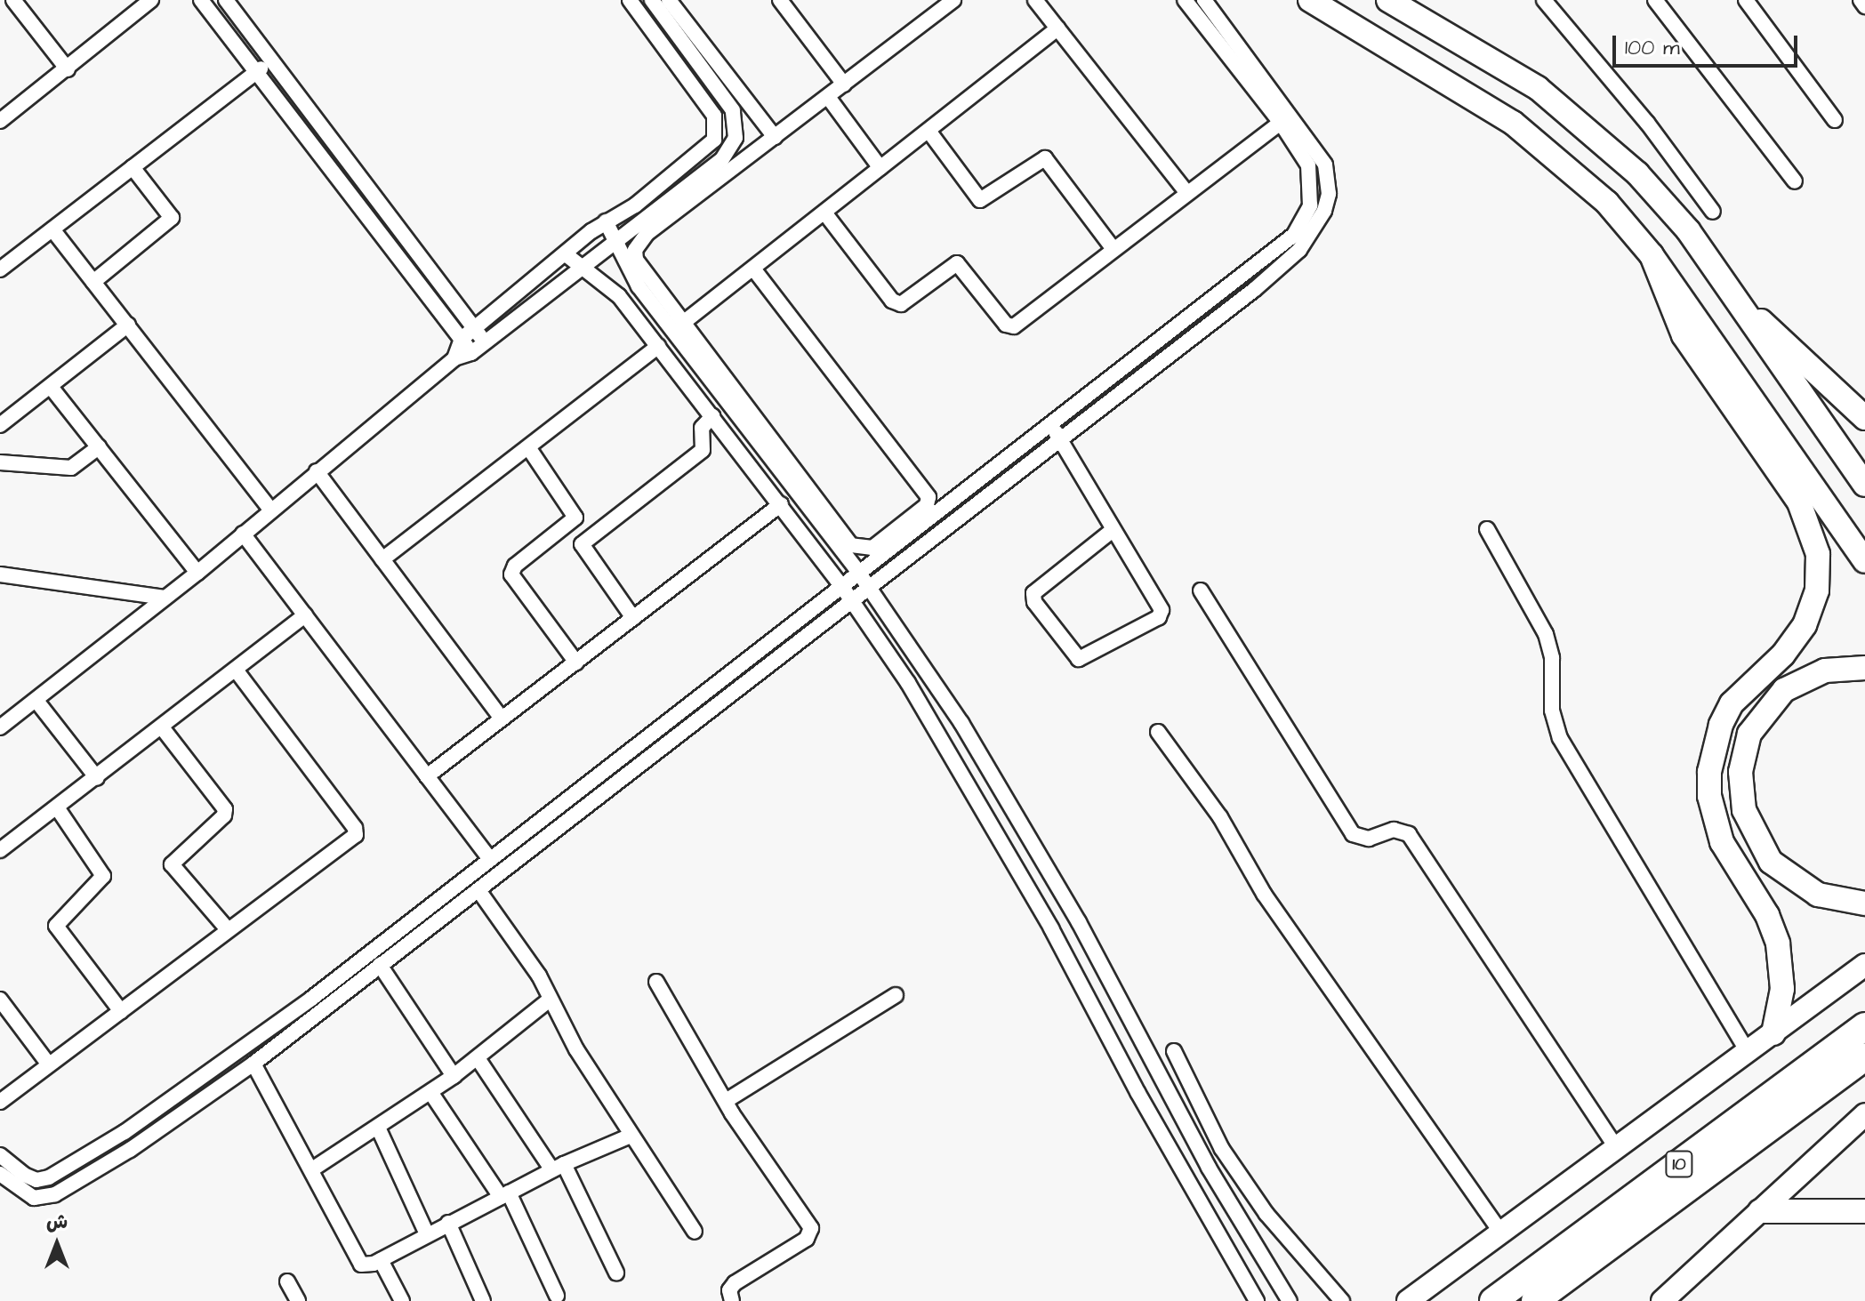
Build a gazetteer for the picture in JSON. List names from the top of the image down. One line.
{"streets":{"highway":["10"]},"scale_bar":"100 m","north":"top"}
